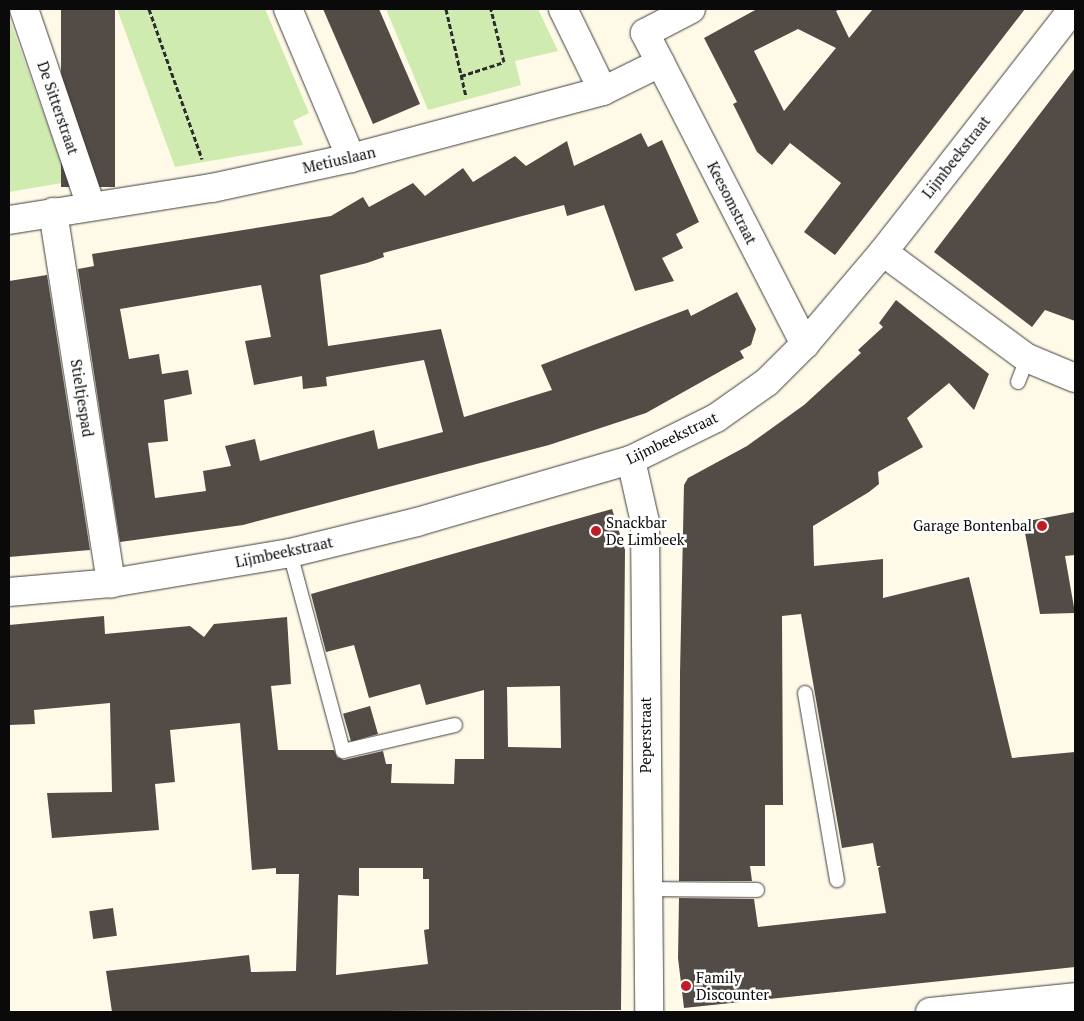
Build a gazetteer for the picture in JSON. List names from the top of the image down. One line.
{"streets":{"street":["De Sitterstraat","Lijmbeekstraat","Metiuslaan","Keesomstraat","Stieltjespad","Peperstraat"]},"crossings":[["De Sitterstraat","Metiuslaan"],["Lijmbeekstraat","Keesomstraat"],["Lijmbeekstraat","Stieltjespad"],["Lijmbeekstraat","Peperstraat"],["Metiuslaan","Keesomstraat"],["Metiuslaan","Stieltjespad"]],"places":["Garage Bontenbal","Snackbar De Limbeek","Family Discounter"]}
